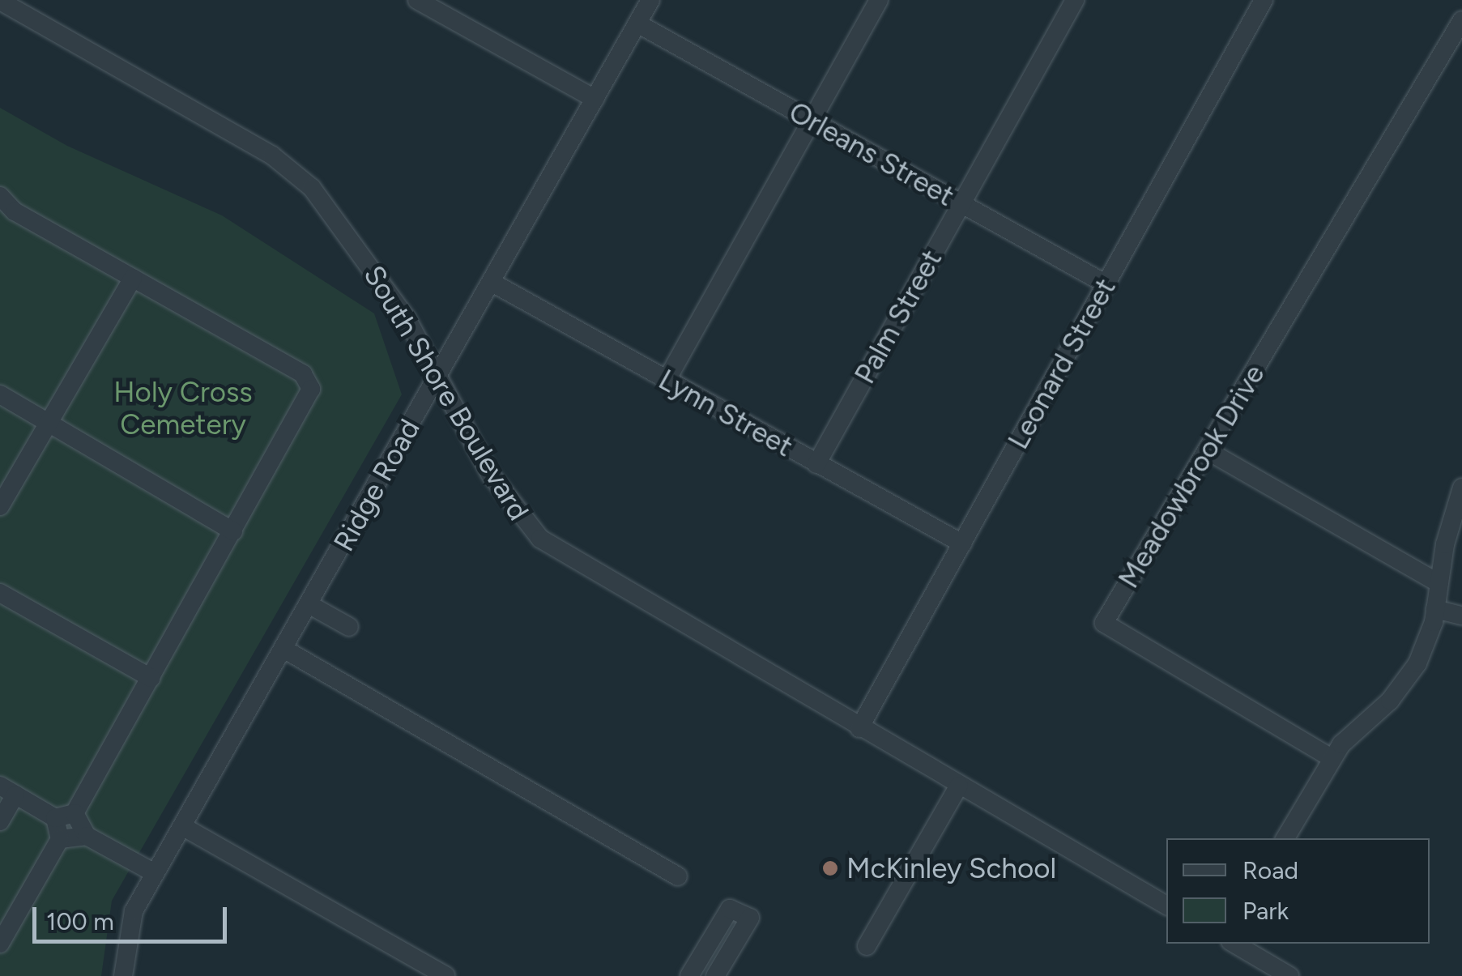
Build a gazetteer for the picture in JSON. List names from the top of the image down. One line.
{"streets":{"street":["Orleans Street","Palm Street","Leonard Street","South Shore Boulevard","Lynn Street","Meadowbrook Drive","Ridge Road"]},"crossings":[["Orleans Street","Palm Street"],["Orleans Street","Leonard Street"],["Orleans Street","Ridge Road"],["Palm Street","Lynn Street"],["Leonard Street","South Shore Boulevard"],["Leonard Street","Lynn Street"],["South Shore Boulevard","Ridge Road"],["Lynn Street","Ridge Road"]],"parks":["Holy Cross Cemetery"],"places":["McKinley School"],"legend":["Road","Park"],"scale_bar":"100 m"}
